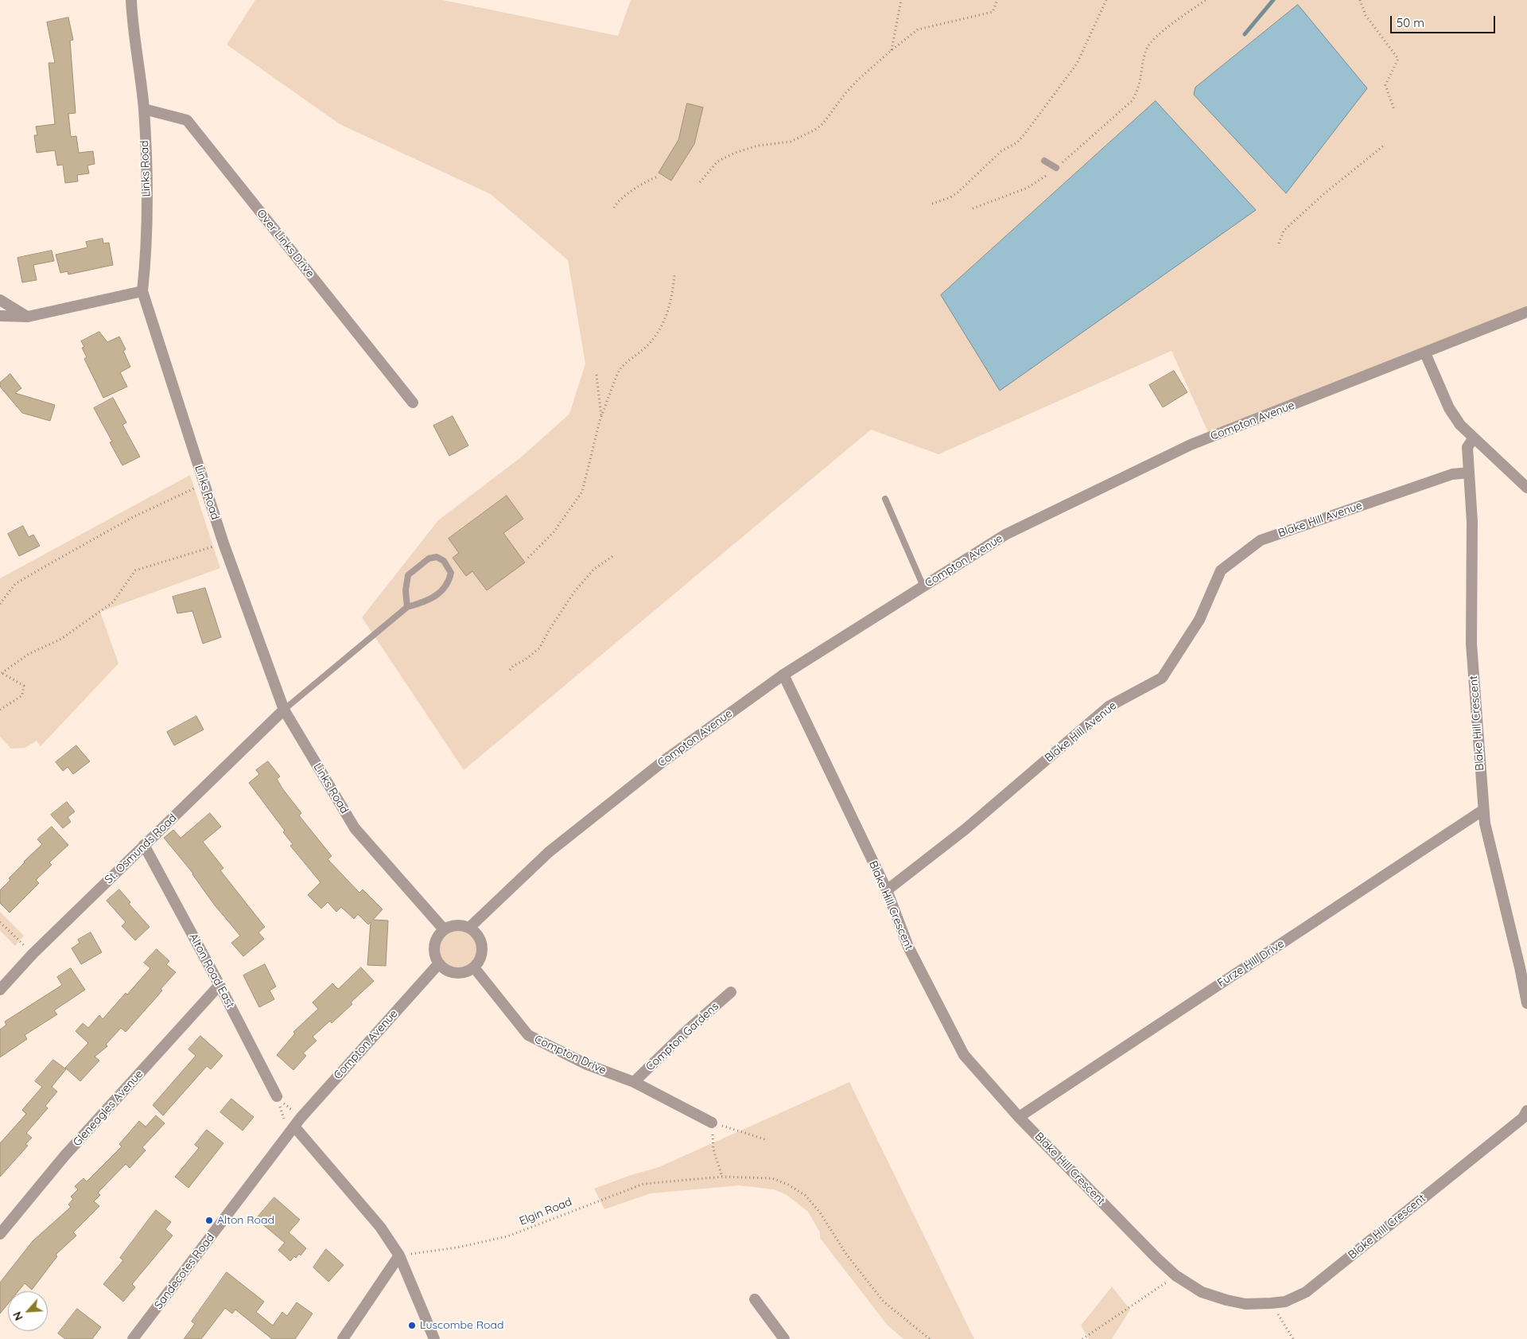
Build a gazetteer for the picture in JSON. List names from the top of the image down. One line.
{"streets":{"street":["Links Road","Over Links Drive","Compton Avenue","Blake Hill Avenue","Blake Hill Crescent","St. Osmunds Road","Furze Hill Drive","Alton Road East","Compton Gardens","Compton Drive","Gleneagles Avenue","Sandecotes Road"],"path":["Elgin Road"]},"crossings":[["Links Road","Over Links Drive"],["Links Road","Compton Avenue"],["Links Road","St. Osmunds Road"],["Links Road","Compton Drive"],["Compton Avenue","Blake Hill Crescent"],["Compton Avenue","Compton Drive"],["Compton Avenue","Sandecotes Road"],["Blake Hill Avenue","Blake Hill Crescent"],["Blake Hill Crescent","Furze Hill Drive"],["St. Osmunds Road","Alton Road East"],["Alton Road East","Gleneagles Avenue"],["Compton Gardens","Compton Drive"]],"places":["Alton Road","Luscombe Road"],"scale_bar":"50 m","north":"bottom left"}
